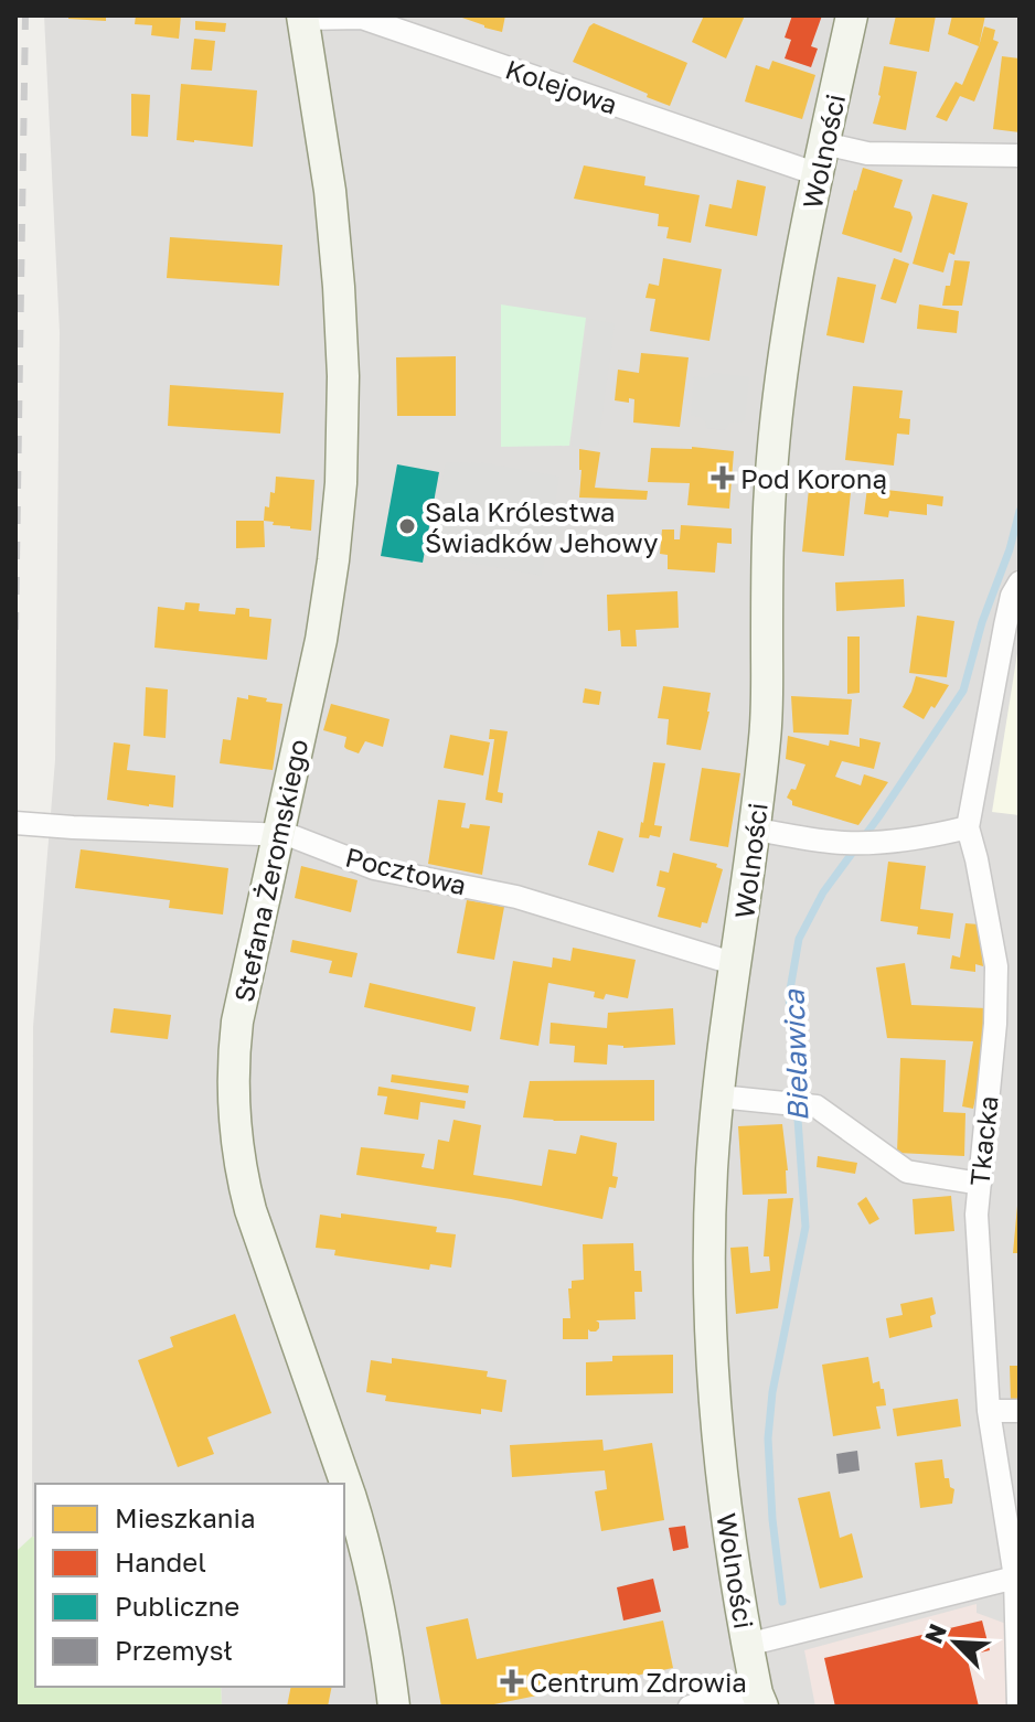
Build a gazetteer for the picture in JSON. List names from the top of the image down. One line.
{"streets":{"street":["Kolejowa","Wolności","Stefana Żeromskiego","Pocztowa","Tkacka"]},"crossings":[["Kolejowa","Wolności"],["Kolejowa","Stefana Żeromskiego"],["Wolności","Pocztowa"],["Stefana Żeromskiego","Pocztowa"]],"water":["Bielawica"],"places":{"health":["Pod Koroną","Centrum Zdrowia"],"other":["Sala Królestwa Świadków Jehowy"]},"legend":["Mieszkania","Handel","Publiczne","Przemysł"],"north":"top left"}
